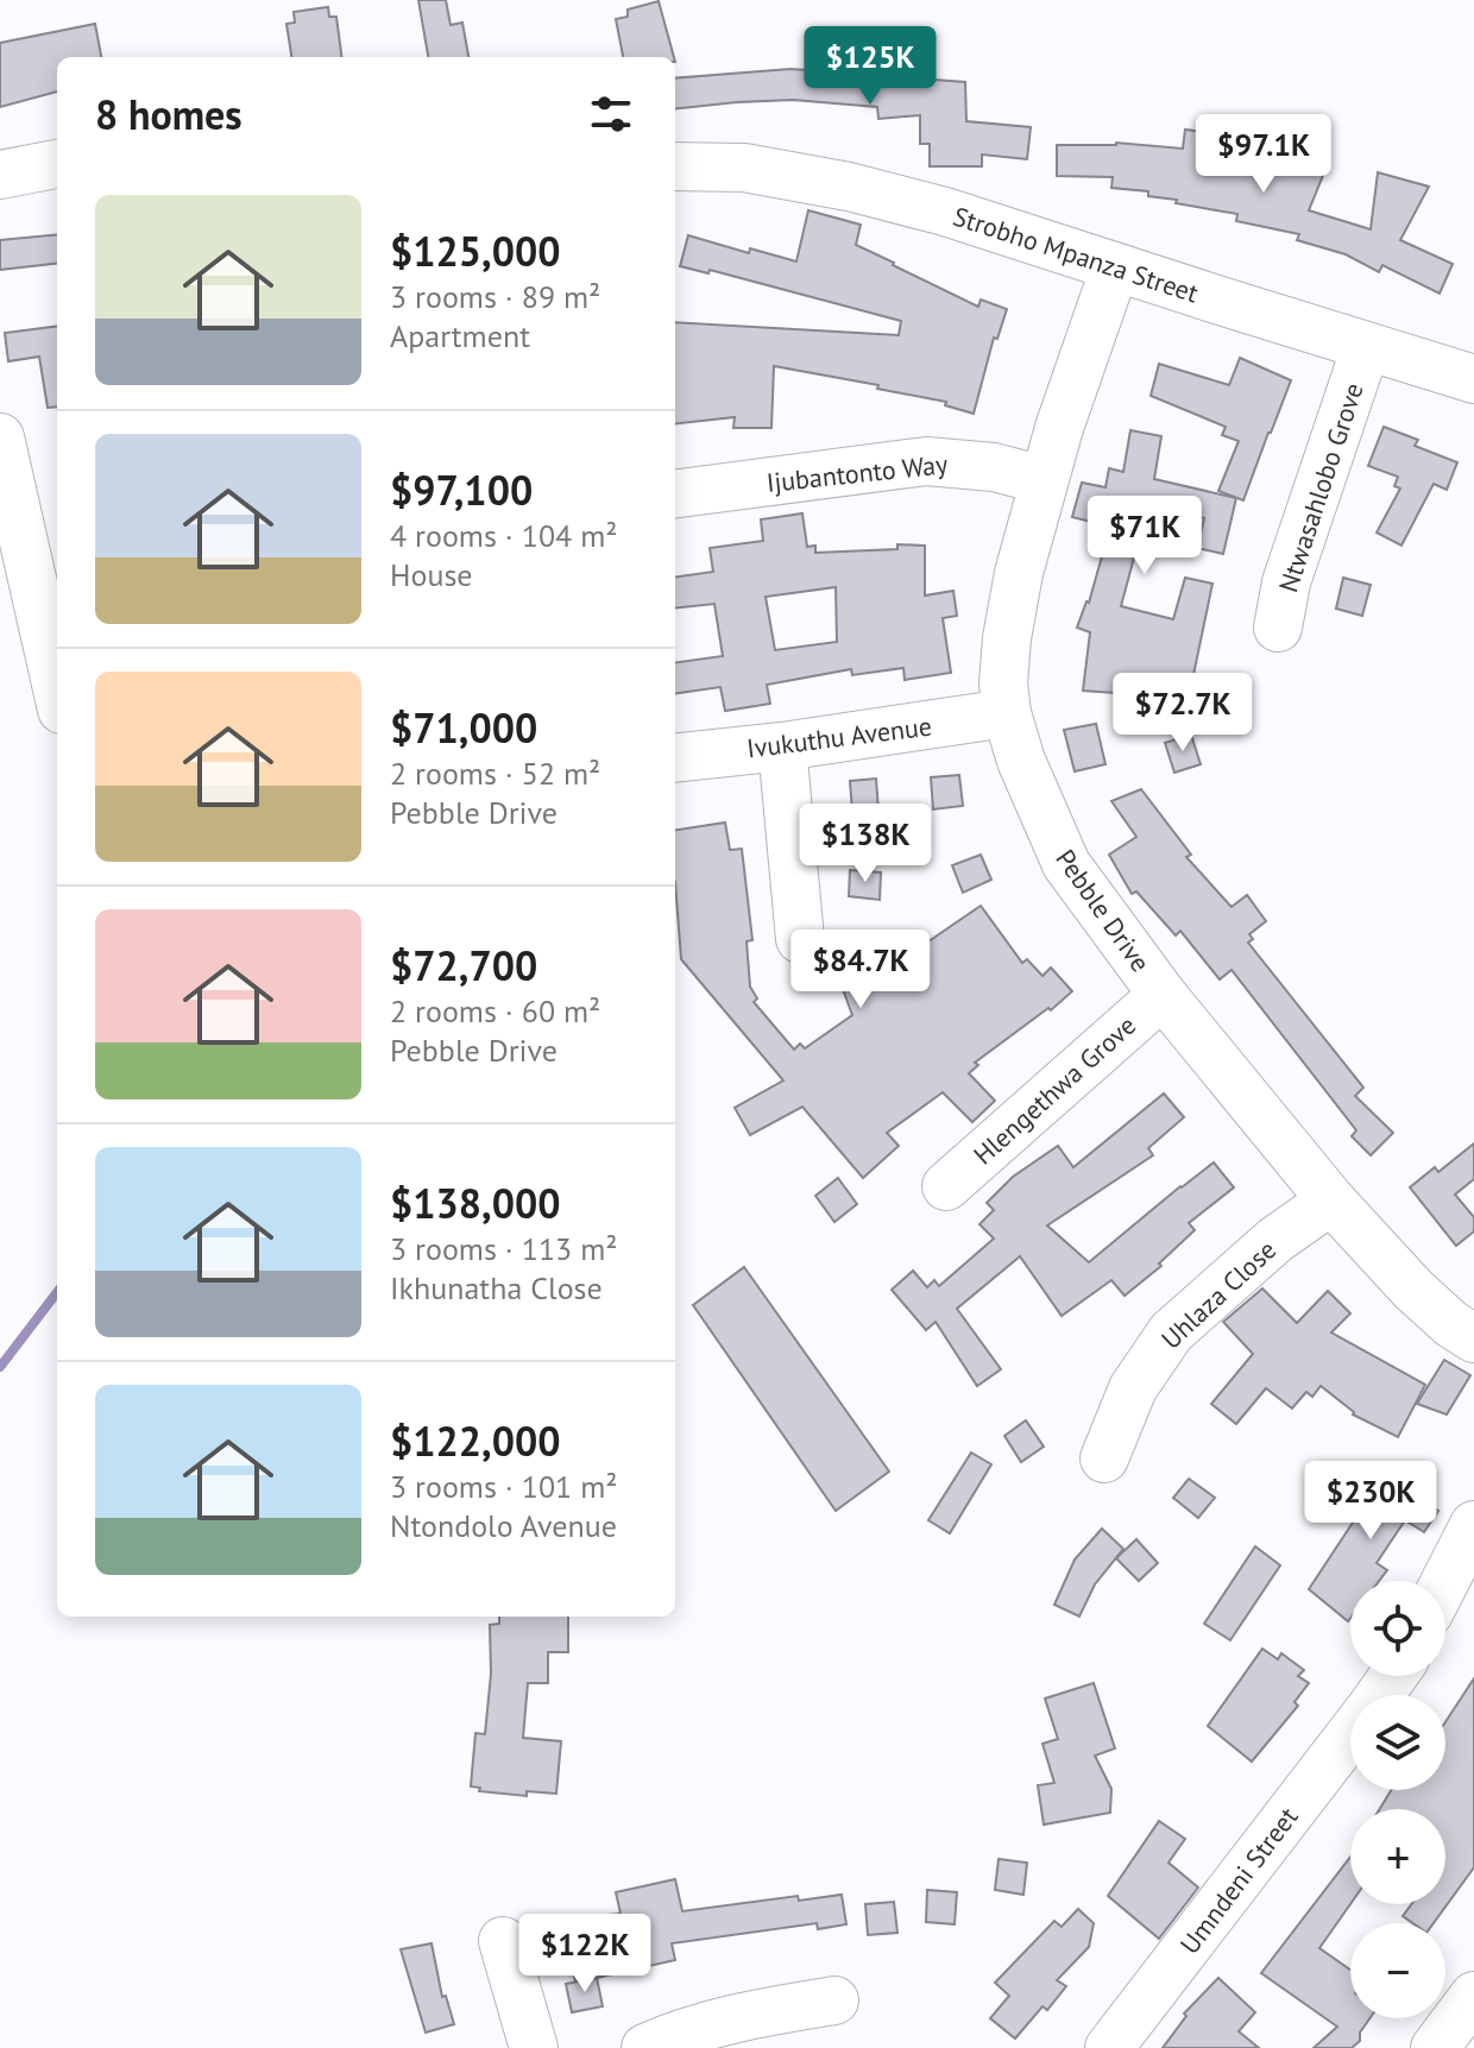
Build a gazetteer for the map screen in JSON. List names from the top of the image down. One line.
{"streets":{"street":["Strobho Mpanza Street","Ijubantonto Way","Ntwasahlobo Grove","Ivukuthu Avenue","Pebble Drive","Hlengethwa Grove","Uhlaza Close","Umndeni Street"]},"crossings":[["Strobho Mpanza Street","Ntwasahlobo Grove"],["Strobho Mpanza Street","Pebble Drive"],["Ijubantonto Way","Pebble Drive"],["Ivukuthu Avenue","Pebble Drive"],["Pebble Drive","Hlengethwa Grove"],["Pebble Drive","Uhlaza Close"]],"page":{"price":["$125K","$97.1K","$71K","$72.7K","$138K","$84.7K","$230K","$122K"],"heading":"8 homes","list":[{"name":"$125,000","note":"3 rooms · 89 m² · Apartment"},{"name":"$97,100","note":"4 rooms · 104 m² · House"},{"name":"$71,000","note":"2 rooms · 52 m² · Pebble Drive"},{"name":"$72,700","note":"2 rooms · 60 m² · Pebble Drive"},{"name":"$138,000","note":"3 rooms · 113 m² · Ikhunatha Close"},{"name":"$122,000","note":"3 rooms · 101 m² · Ntondolo Avenue"}],"map_buttons":["+","−"]}}
